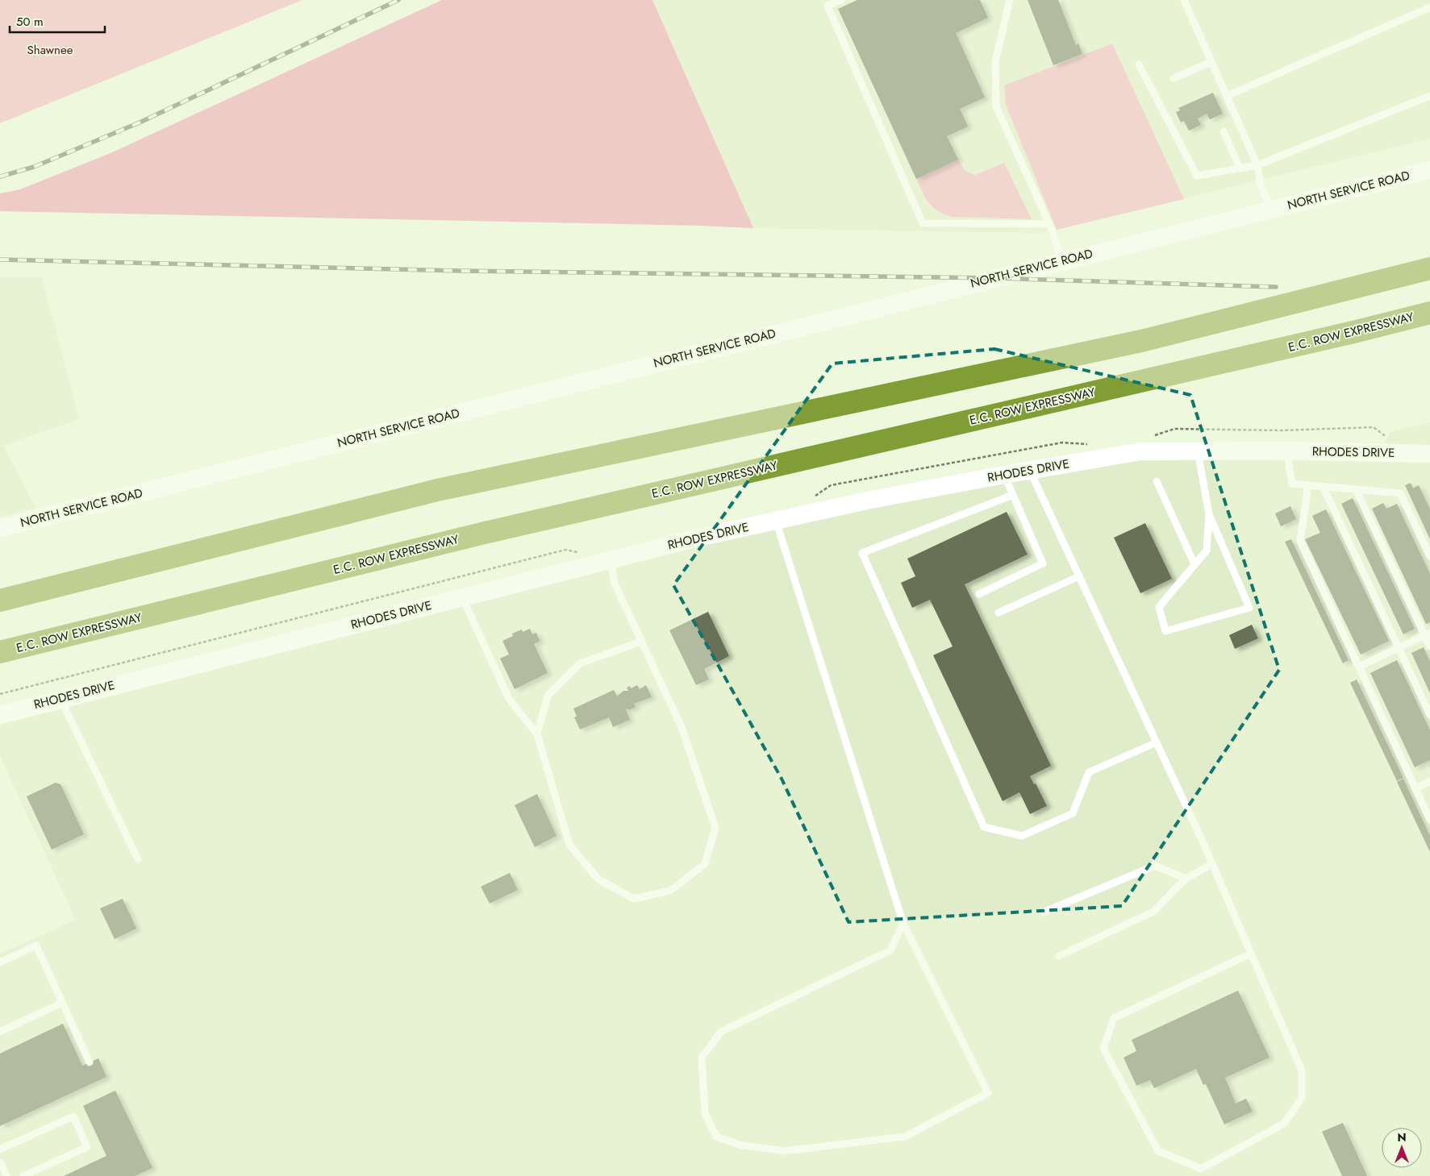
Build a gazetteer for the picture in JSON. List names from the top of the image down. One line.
{"streets":{"highway":["E.C. ROW EXPRESSWAY"],"street":["NORTH SERVICE ROAD","RHODES DRIVE"]},"parks":["Shawnee"],"scale_bar":"50 m","north":"top"}
